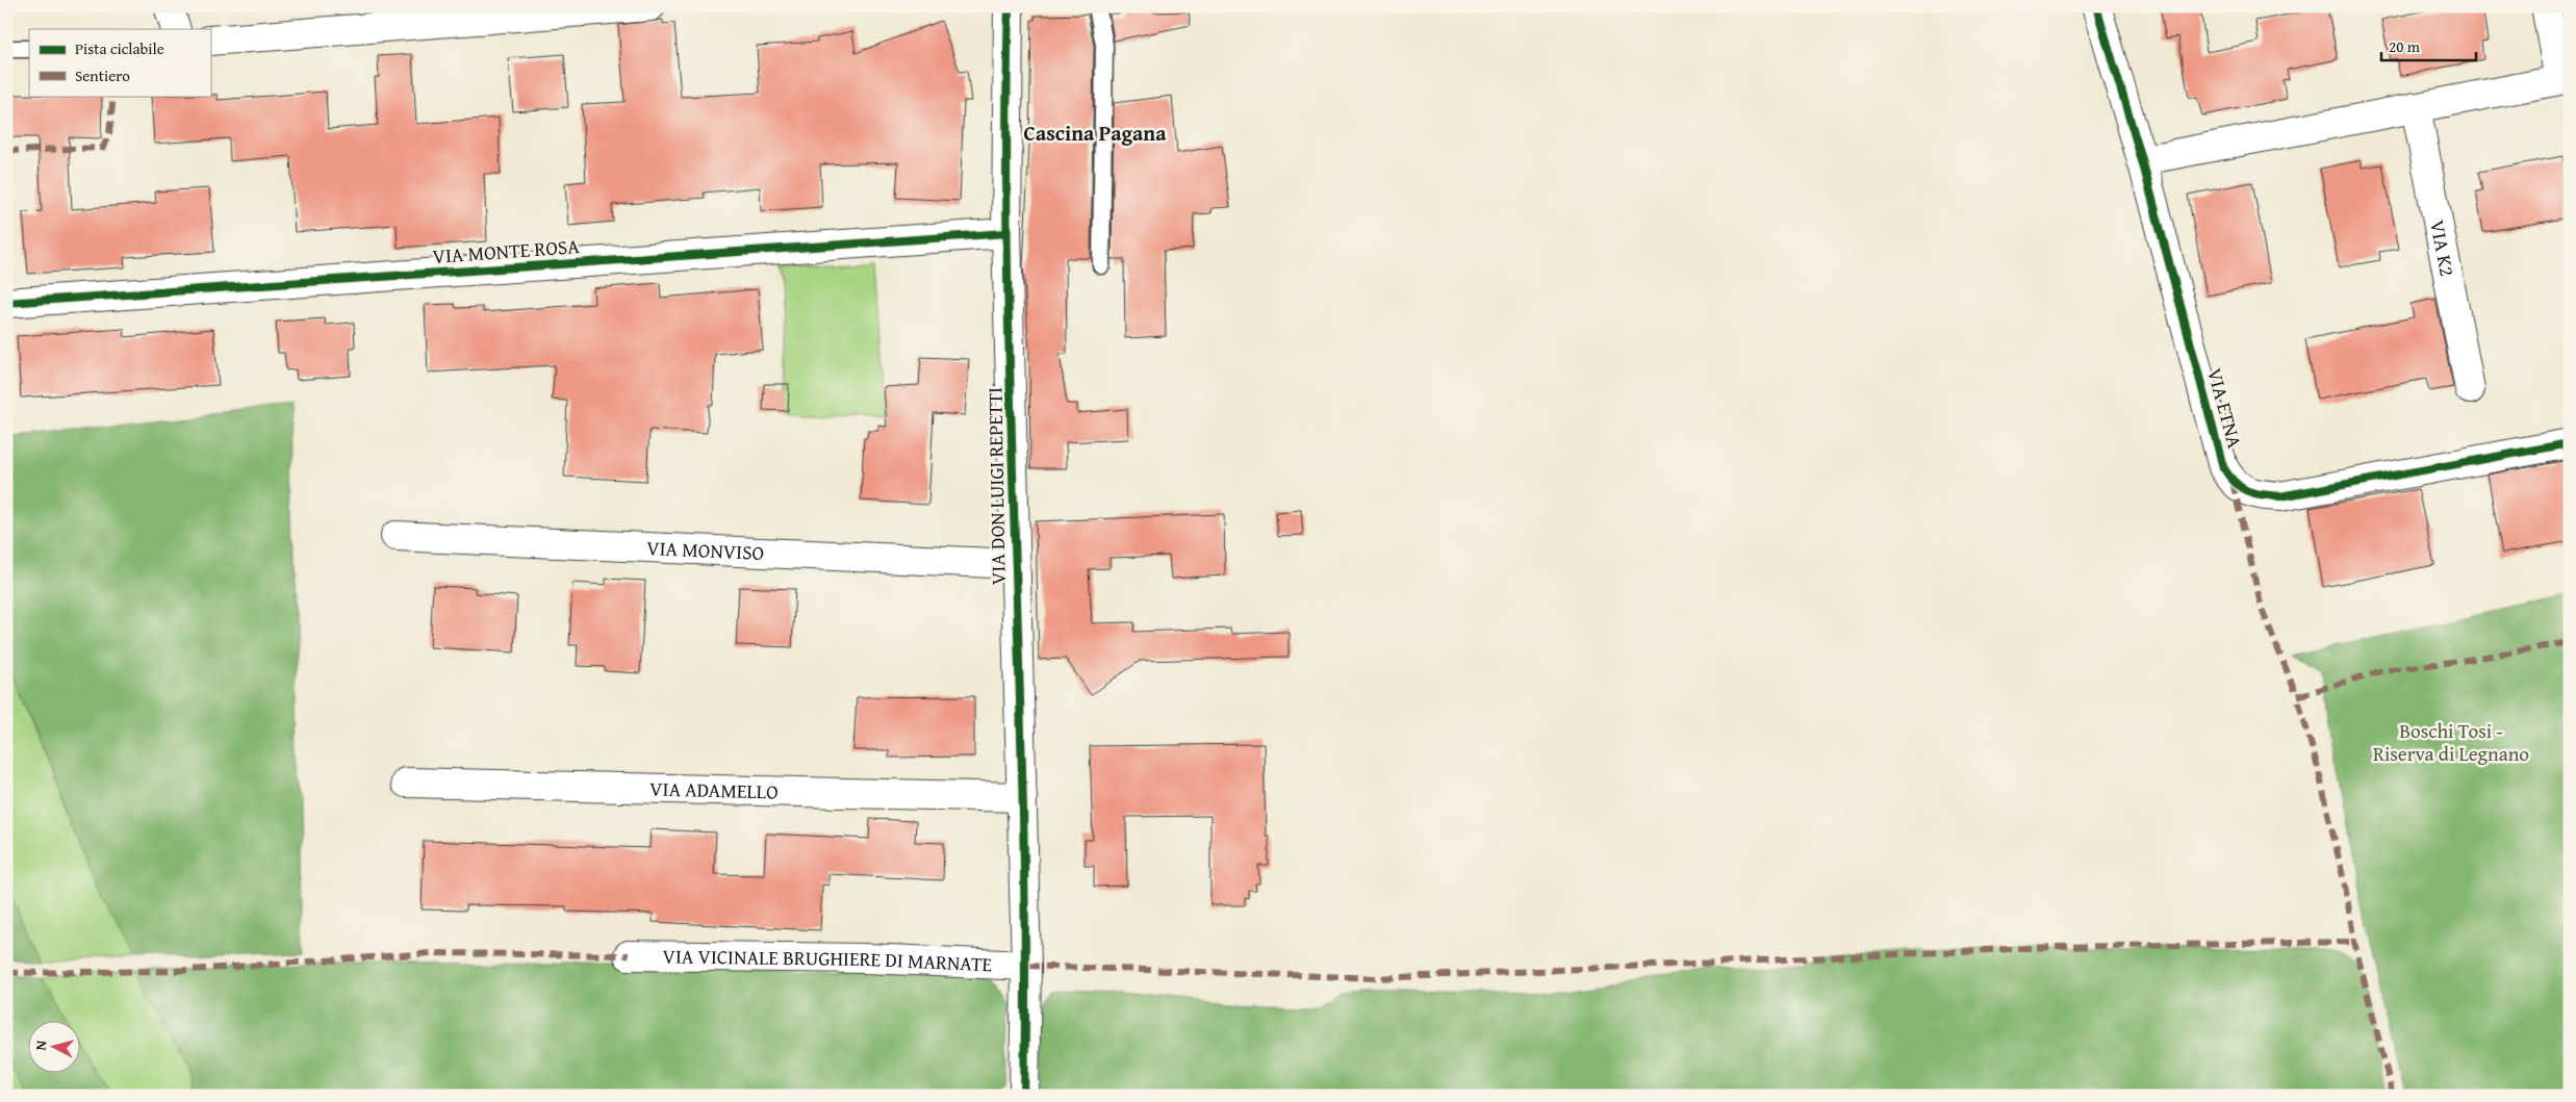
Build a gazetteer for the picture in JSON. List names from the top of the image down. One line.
{"streets":{"street":["VIA K2","VIA MONTE ROSA","VIA ETNA","VIA DON LUIGI REPETTI","VIA MONVISO","VIA ADAMELLO","VIA VICINALE BRUGHIERE DI MARNATE"]},"crossings":[["VIA MONTE ROSA","VIA DON LUIGI REPETTI"],["VIA DON LUIGI REPETTI","VIA MONVISO"],["VIA DON LUIGI REPETTI","VIA ADAMELLO"],["VIA DON LUIGI REPETTI","VIA VICINALE BRUGHIERE DI MARNATE"]],"districts":["Cascina Pagana"],"parks":["Boschi Tosi - Riserva di Legnano"],"legend":["Pista ciclabile","Sentiero"],"scale_bar":"20 m","north":"left"}
